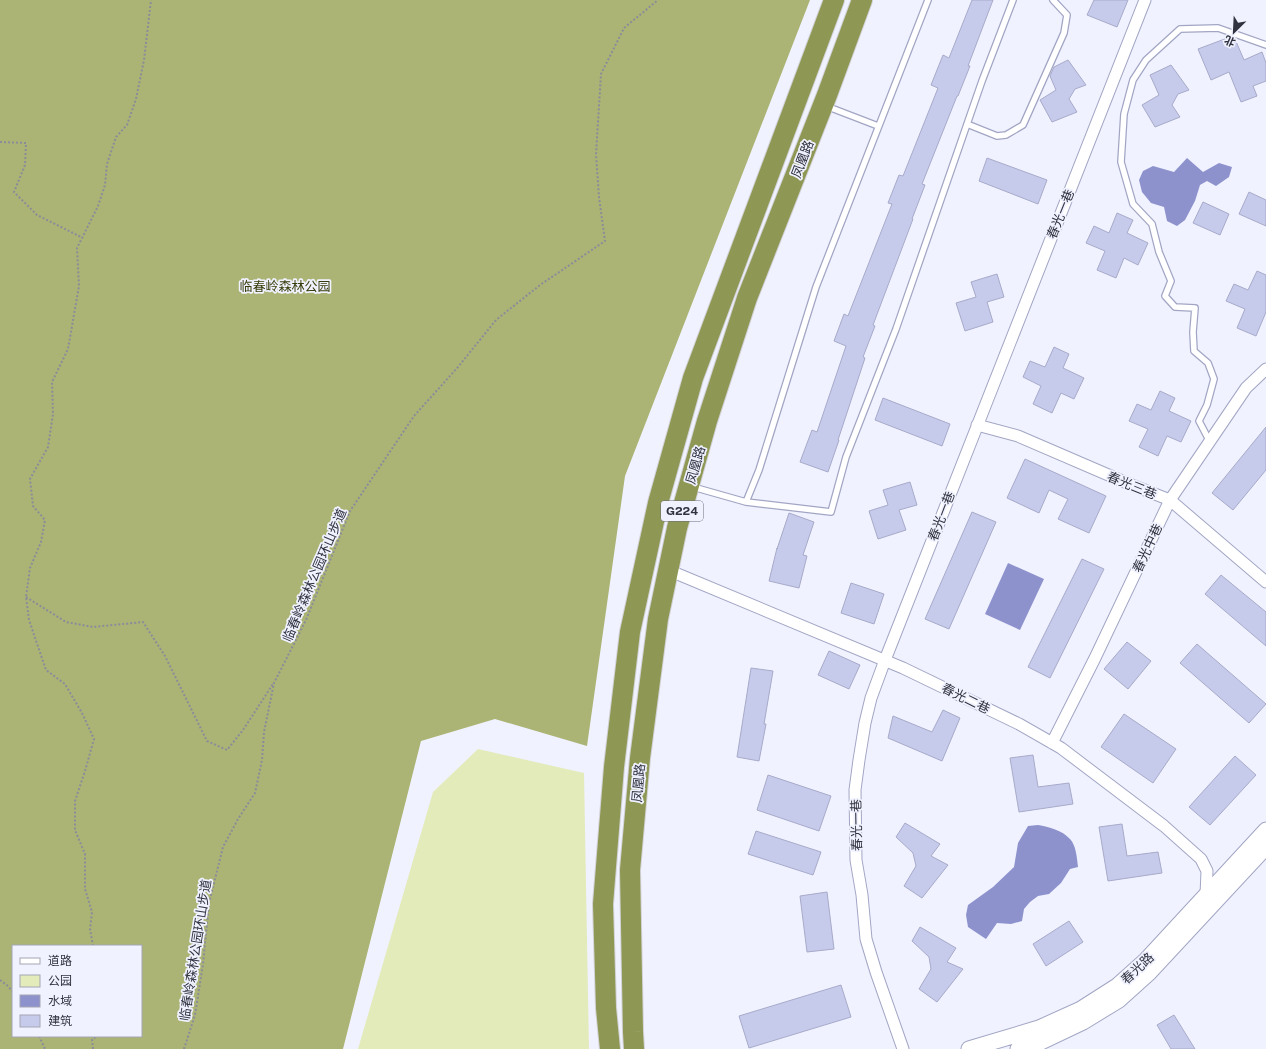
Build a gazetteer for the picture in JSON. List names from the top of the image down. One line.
{"streets":{"highway":["凤凰路","G224"],"main road":["春光路"],"street":["春光一巷","春光三巷","春光中巷","春光二巷"],"path":["临春岭森林公园环山步道"]},"crossings":[["凤凰路","春光二巷"],["春光一巷","春光三巷"],["春光一巷","春光二巷"],["春光三巷","春光中巷"],["春光中巷","春光二巷"],["春光二巷","春光路"]],"parks":["临春岭森林公园"],"legend":["道路","公园","水域","建筑"],"north":"bottom left"}
